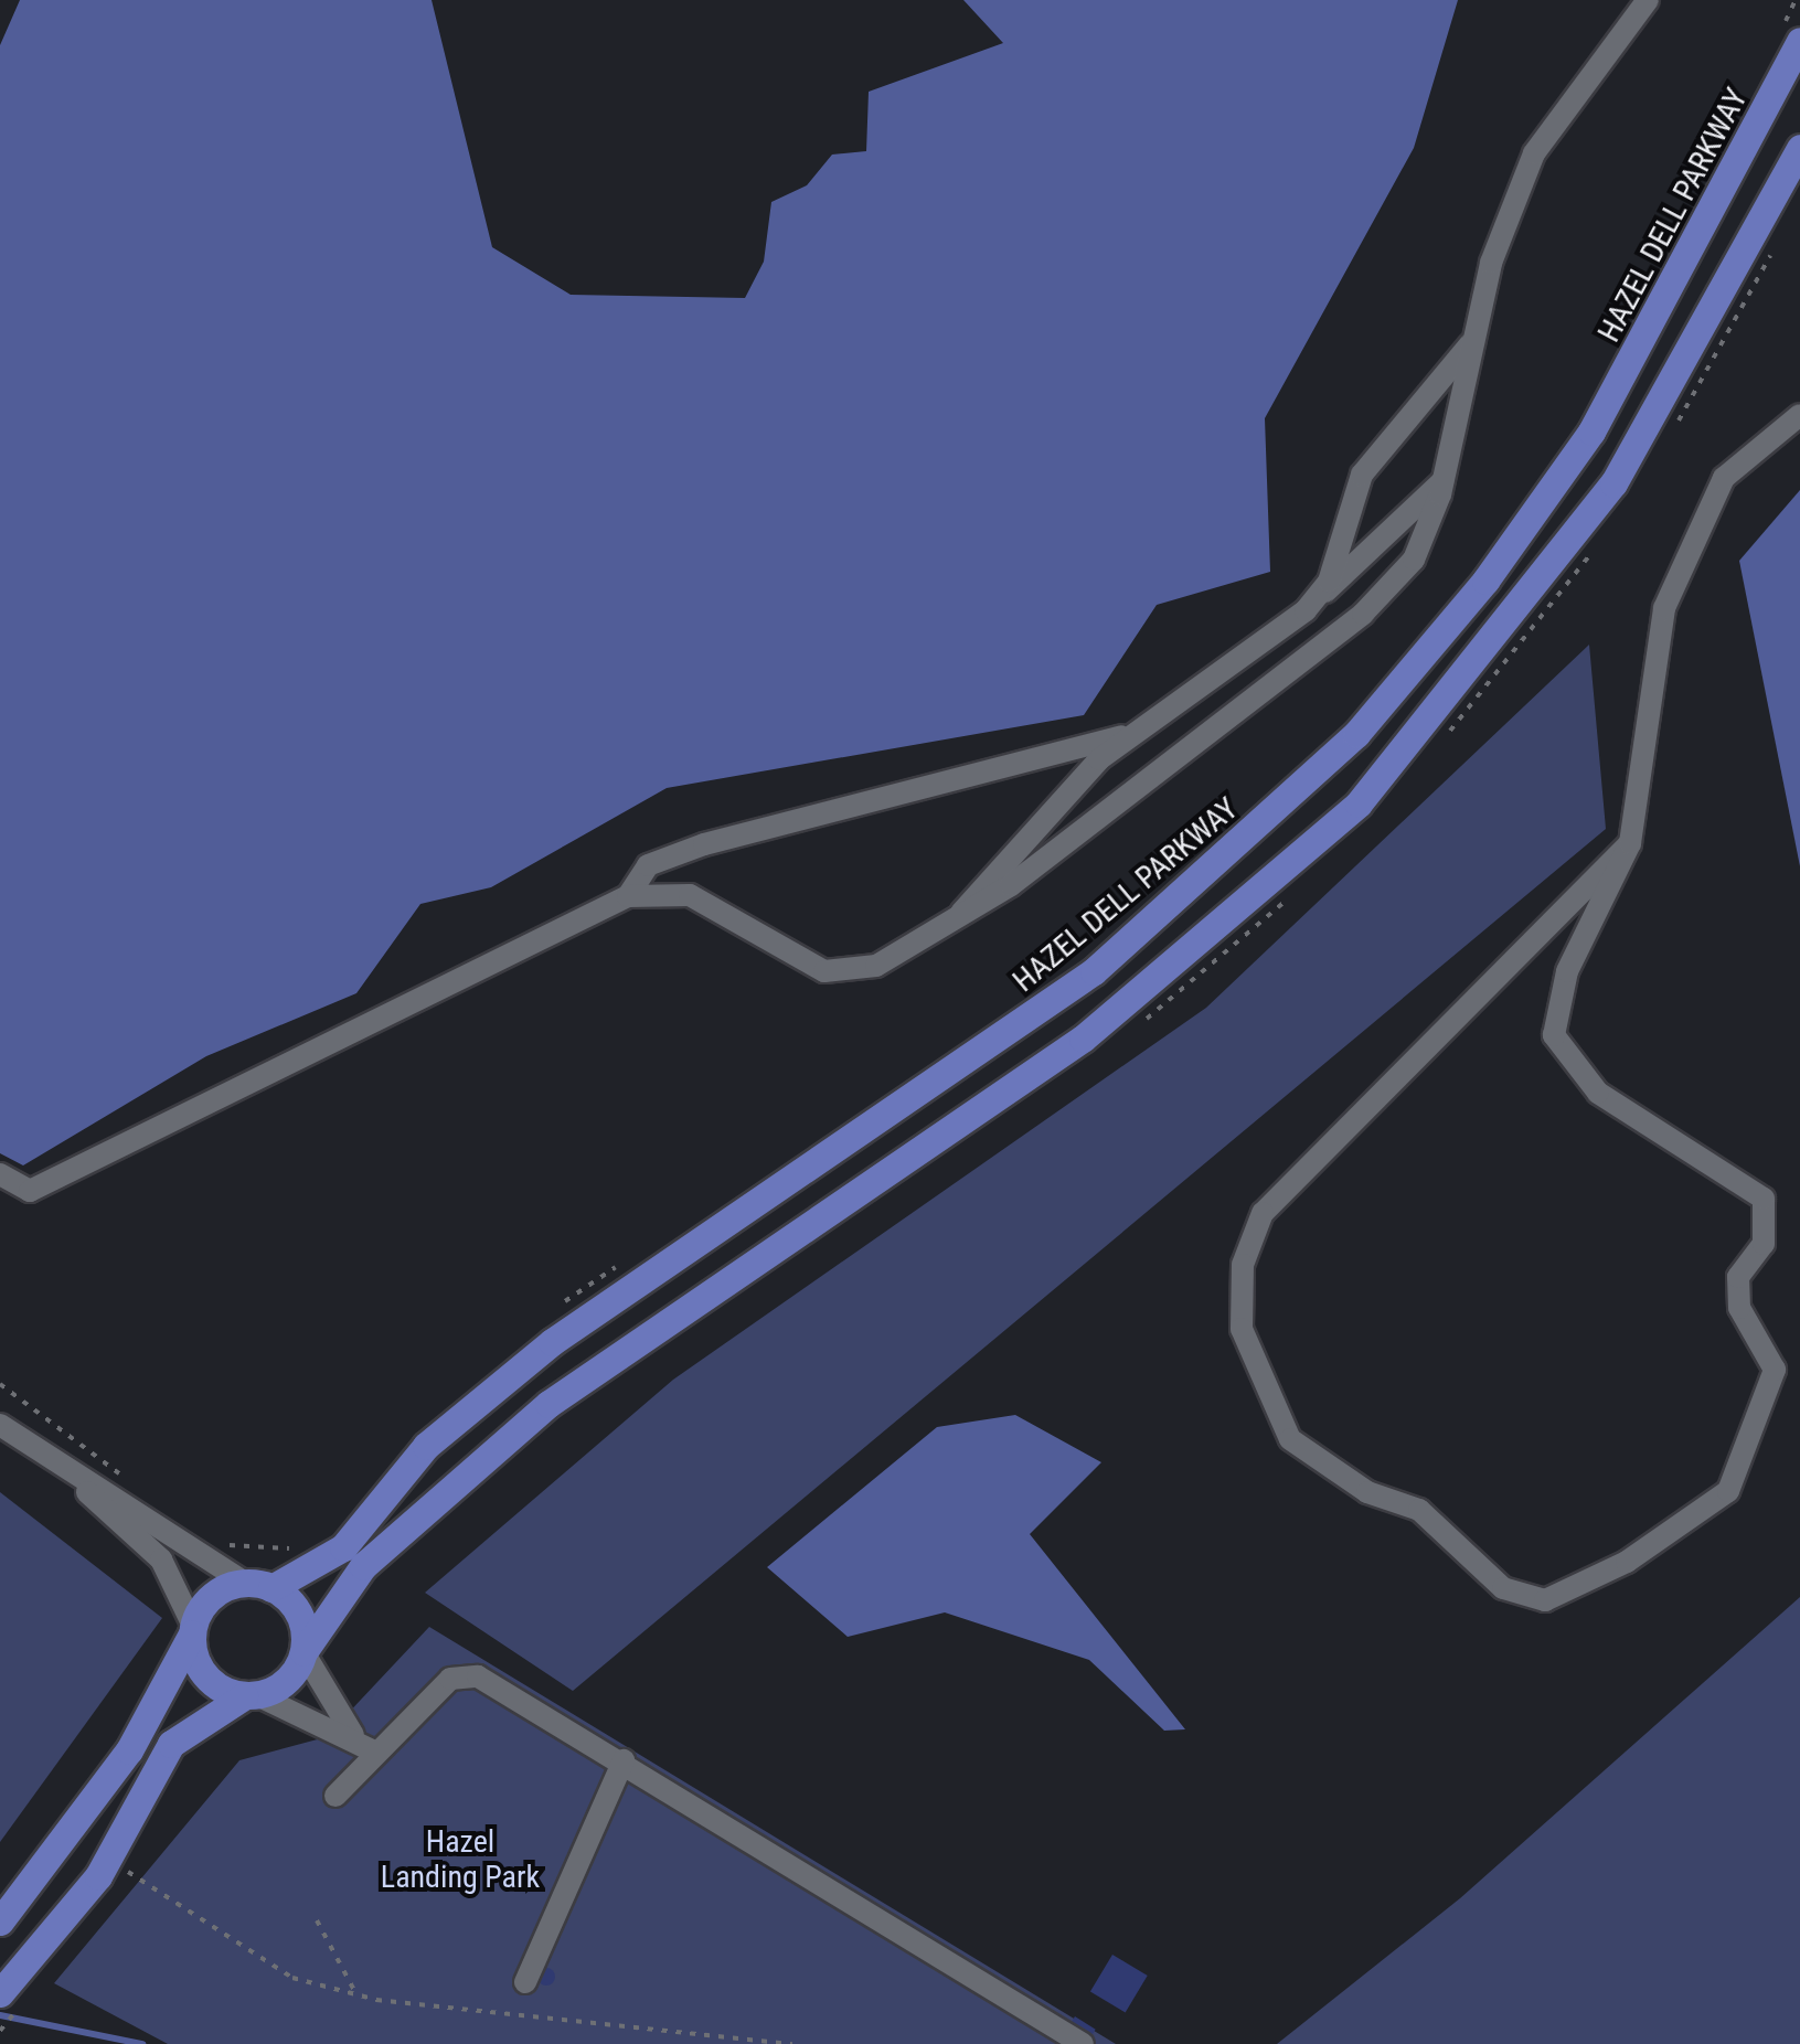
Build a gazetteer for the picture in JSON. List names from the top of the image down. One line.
{"streets":{"main road":["HAZEL DELL PARKWAY"]},"parks":["Hazel Landing Park"]}
